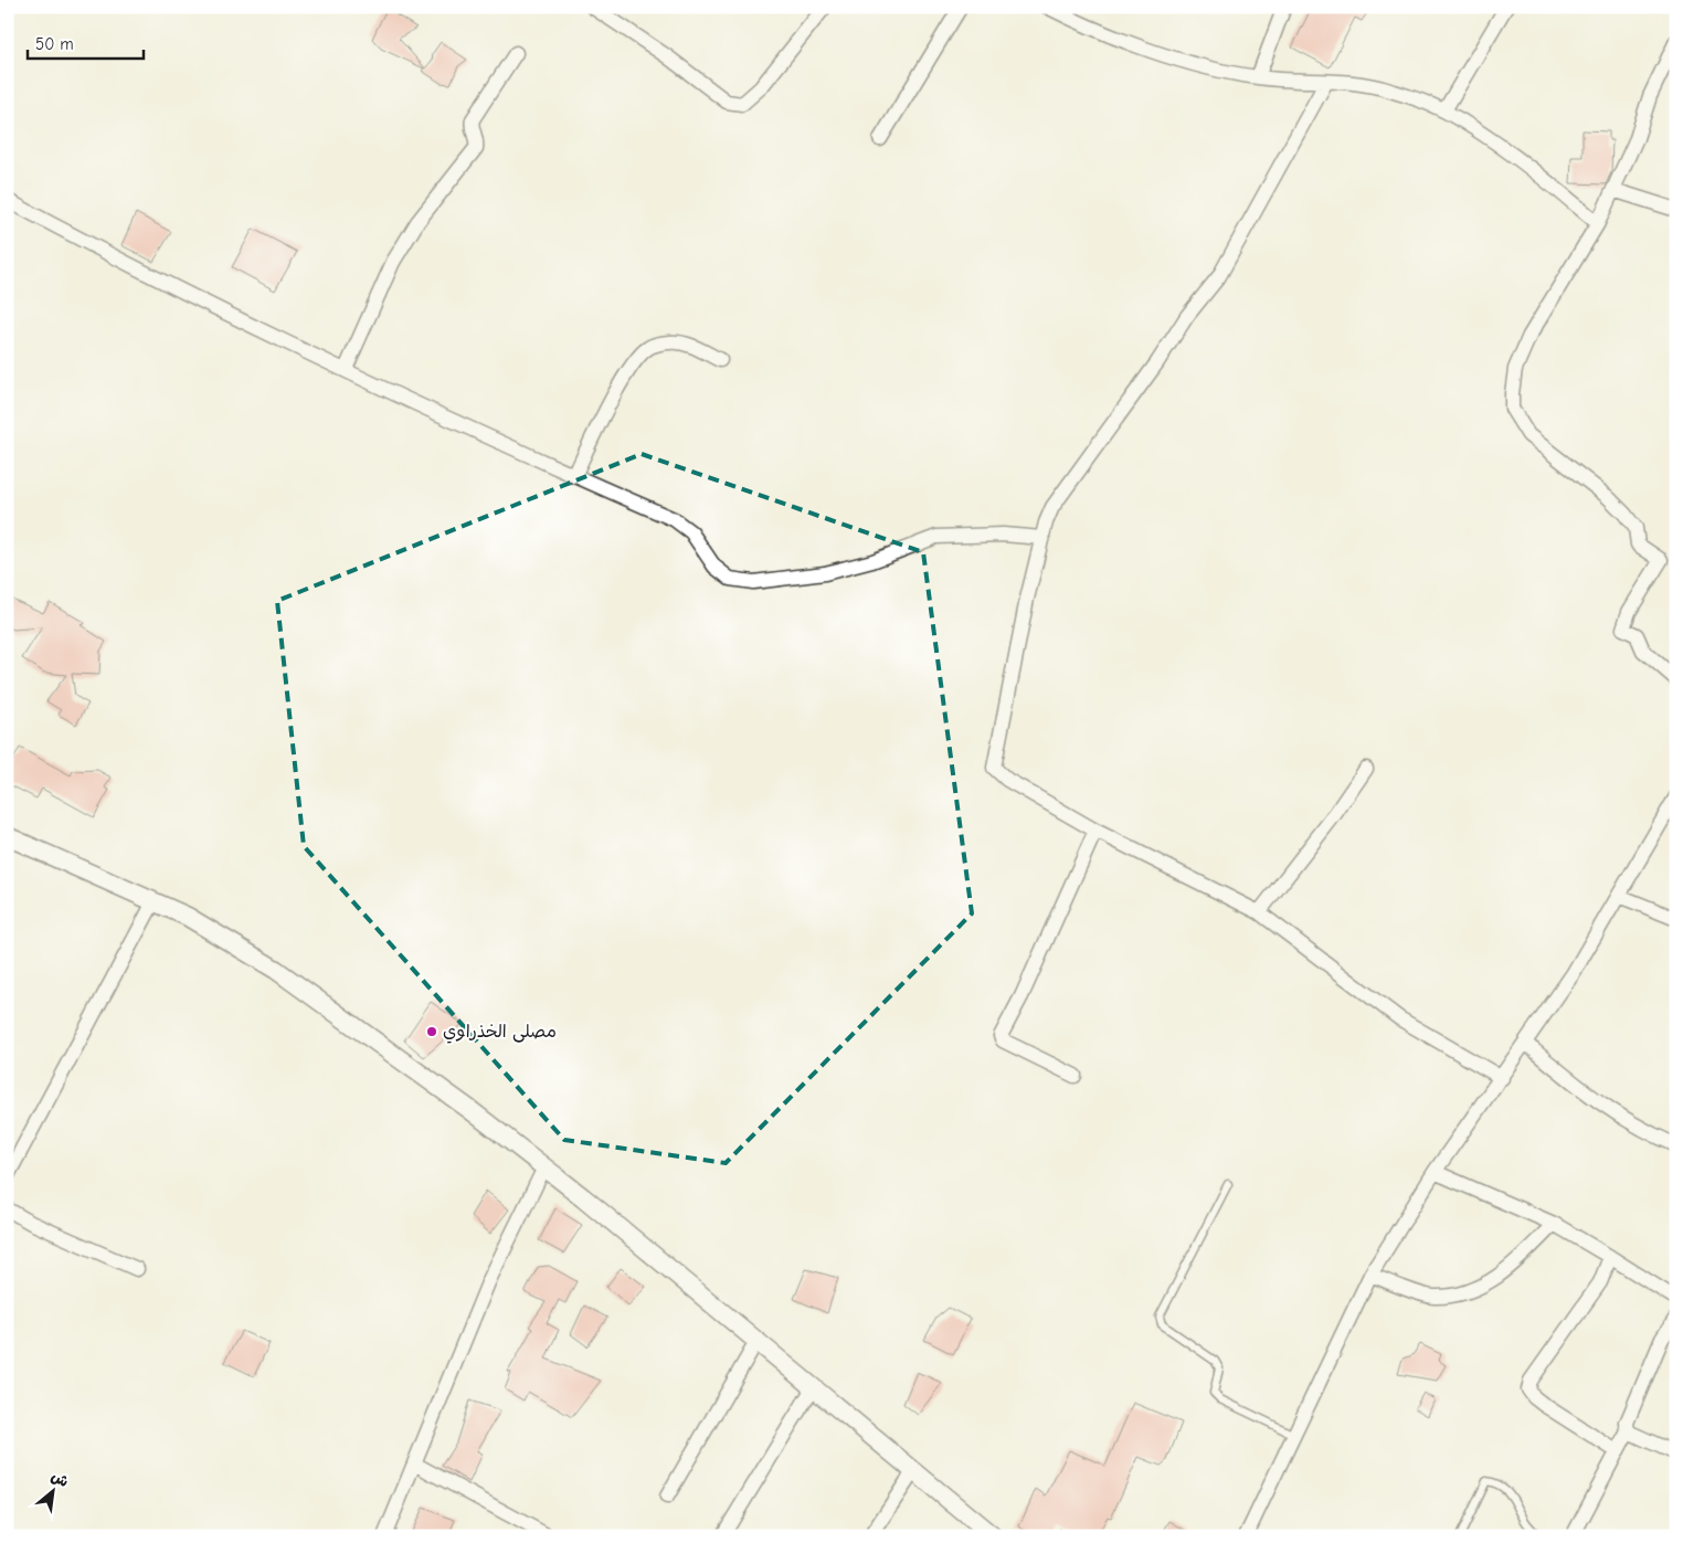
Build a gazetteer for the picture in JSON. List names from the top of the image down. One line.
{"places":["مصلى الخذراوي"],"scale_bar":"50 m","north":"top right"}
